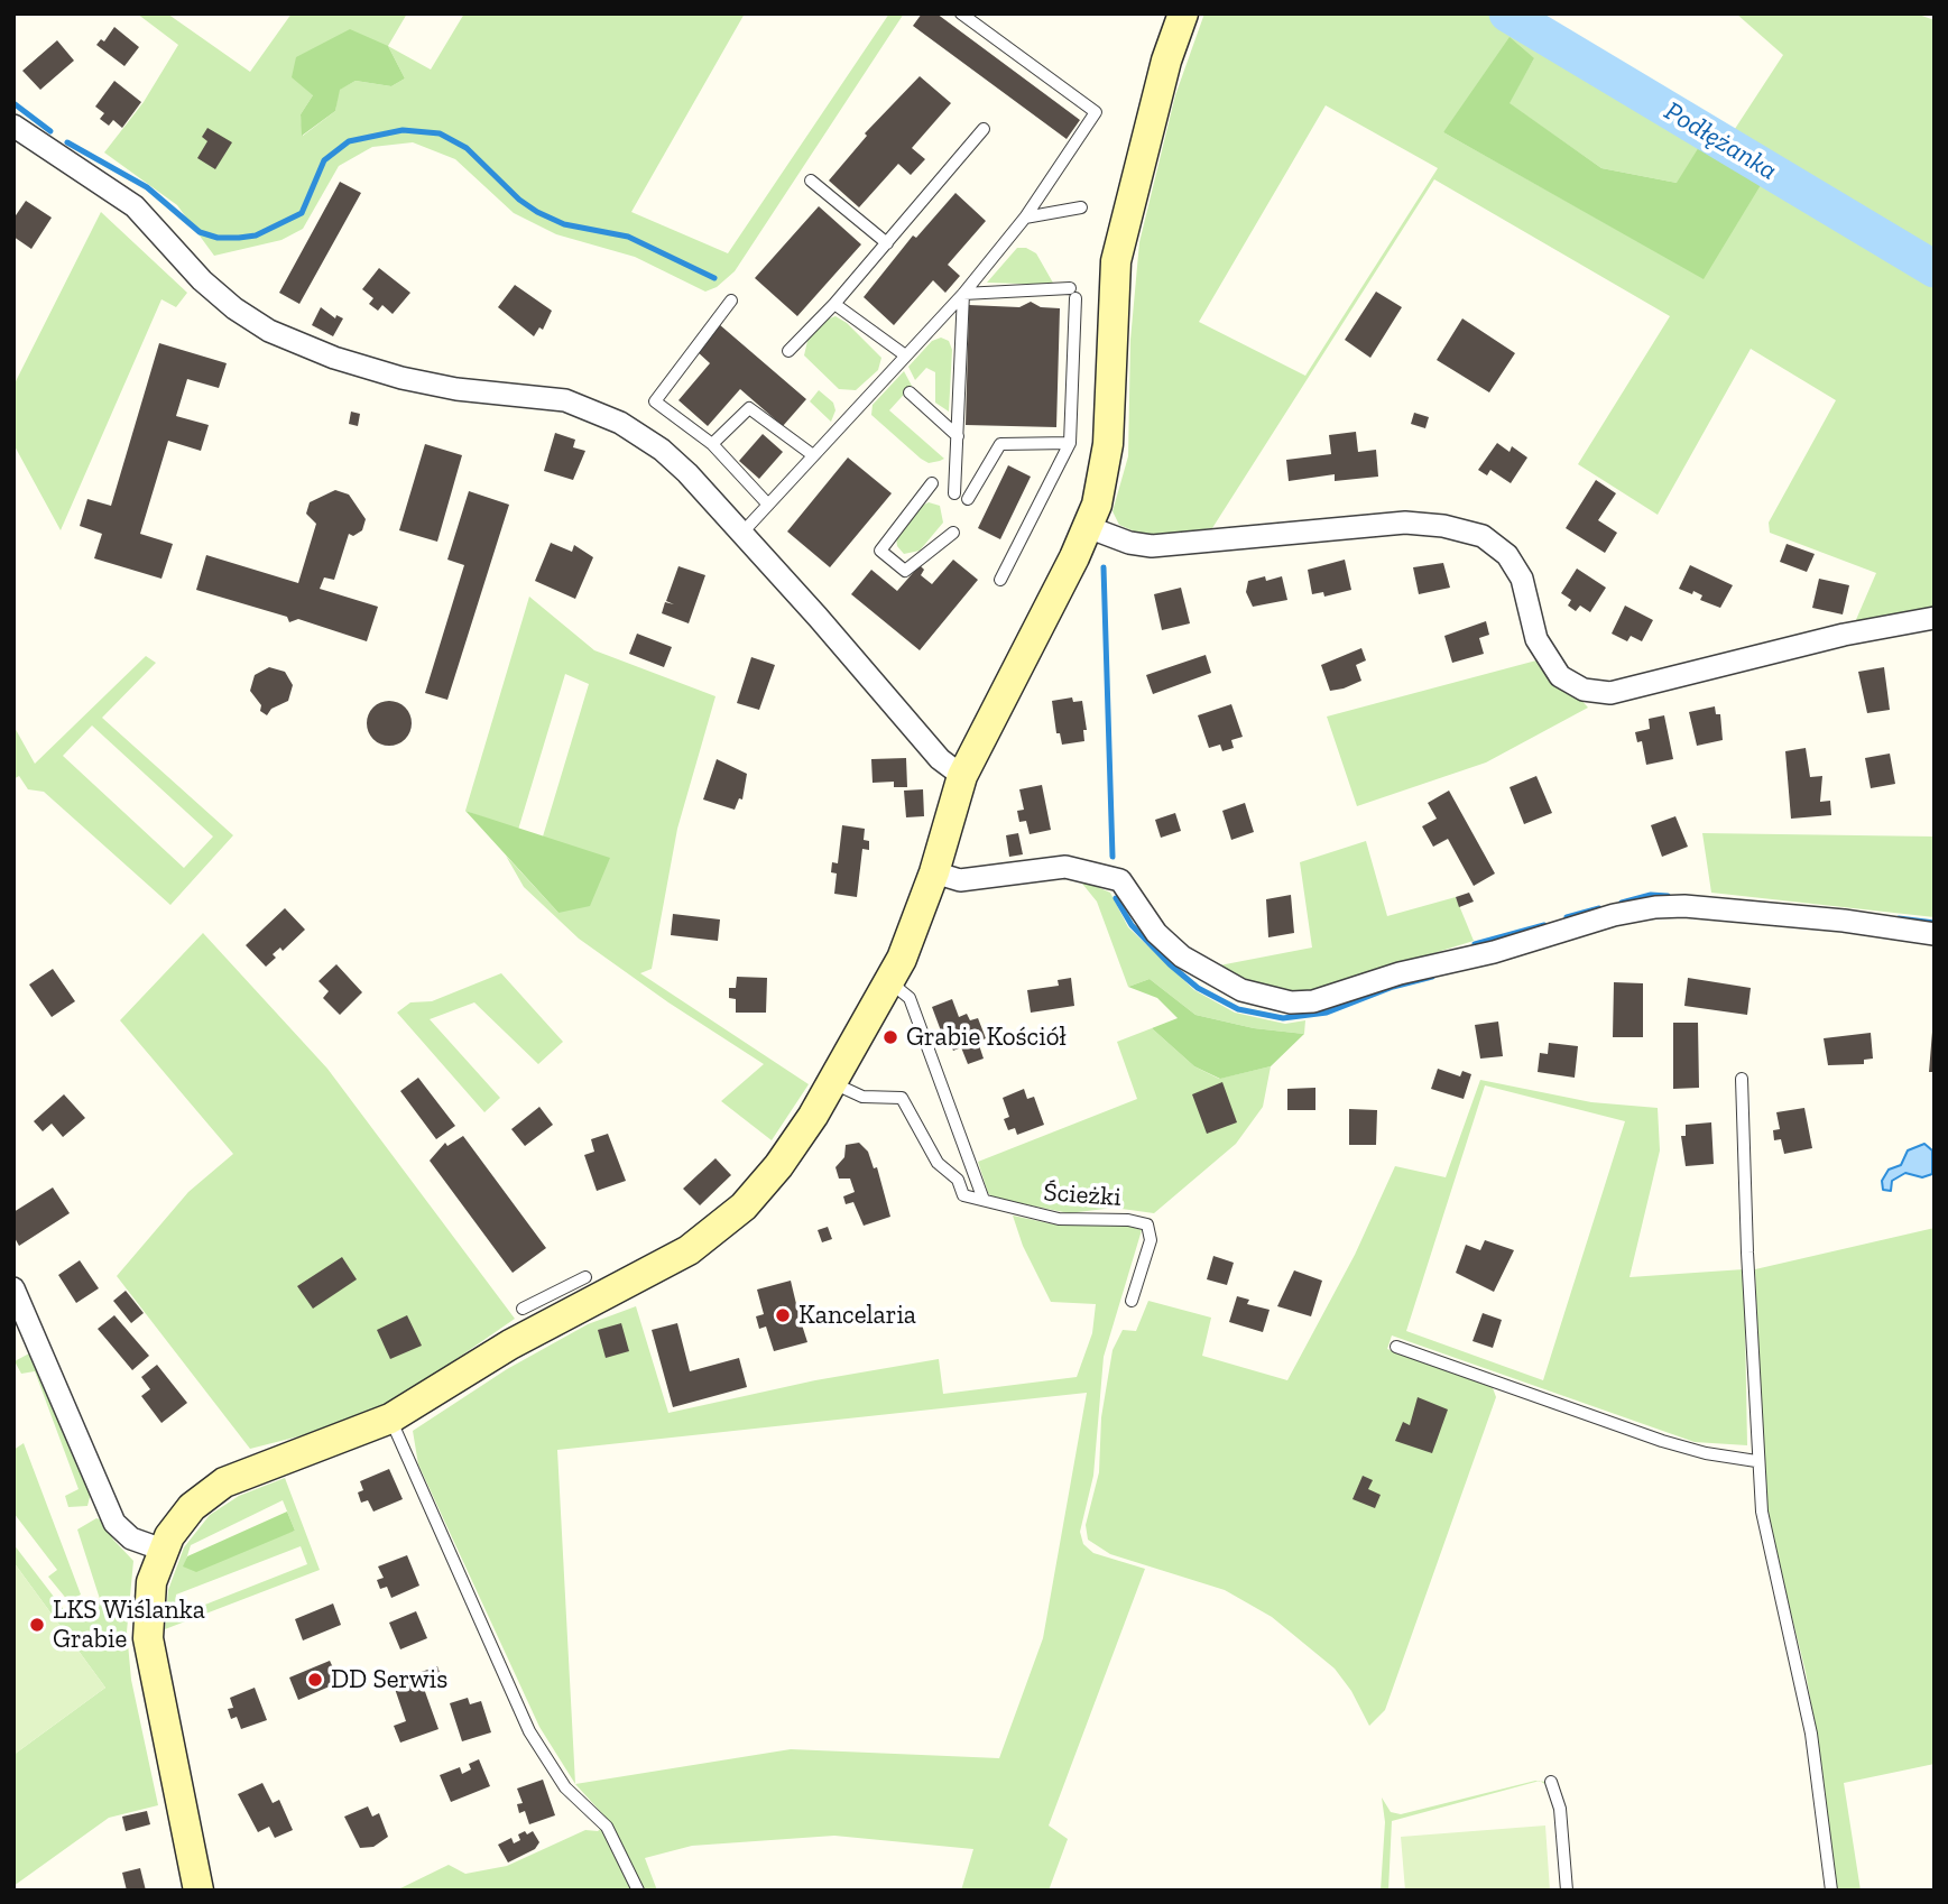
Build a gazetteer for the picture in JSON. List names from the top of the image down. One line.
{"streets":{"lane":["Ścieżki"]},"water":["Podłężanka"],"places":["Grabie Kościół","Kancelaria","LKS Wiślanka Grabie","DD Serwis"]}
